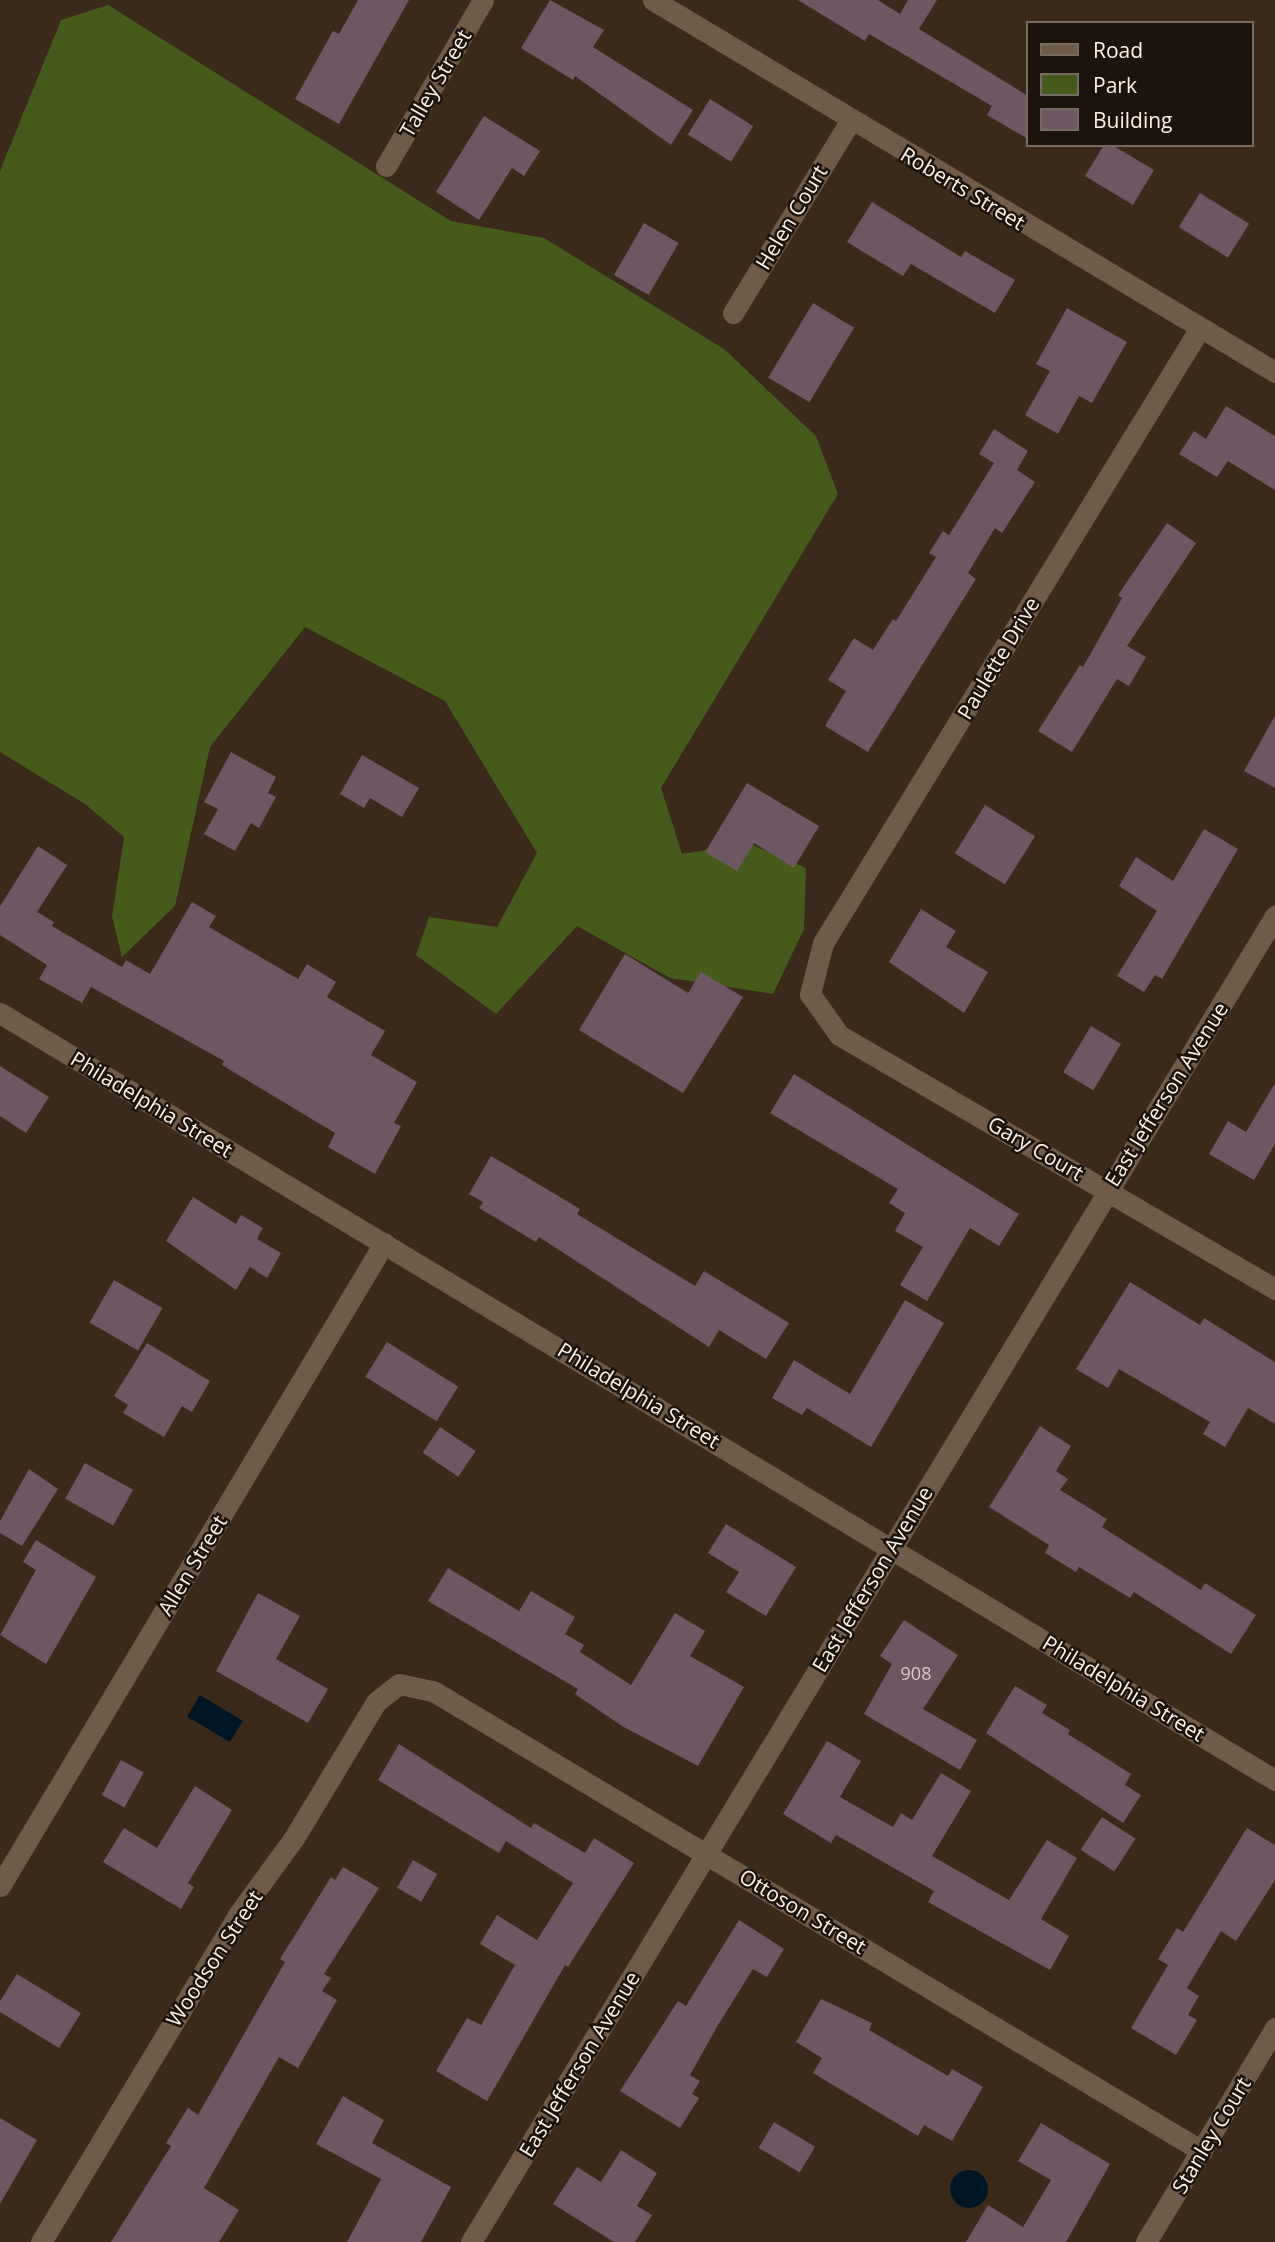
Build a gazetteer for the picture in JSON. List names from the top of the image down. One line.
{"streets":{"street":["Talley Street","Roberts Street","Helen Court","Paulette Drive","East Jefferson Avenue","Philadelphia Street","Gary Court","Allen Street","Ottoson Street","Woodson Street","Stanley Court"]},"crossings":[["Roberts Street","Helen Court"],["Roberts Street","Paulette Drive"],["Paulette Drive","Gary Court"],["East Jefferson Avenue","Philadelphia Street"],["East Jefferson Avenue","Gary Court"],["East Jefferson Avenue","Ottoson Street"],["Philadelphia Street","Allen Street"],["Ottoson Street","Woodson Street"],["Ottoson Street","Stanley Court"]],"house_numbers":["908"],"legend":["Road","Park","Building"]}
